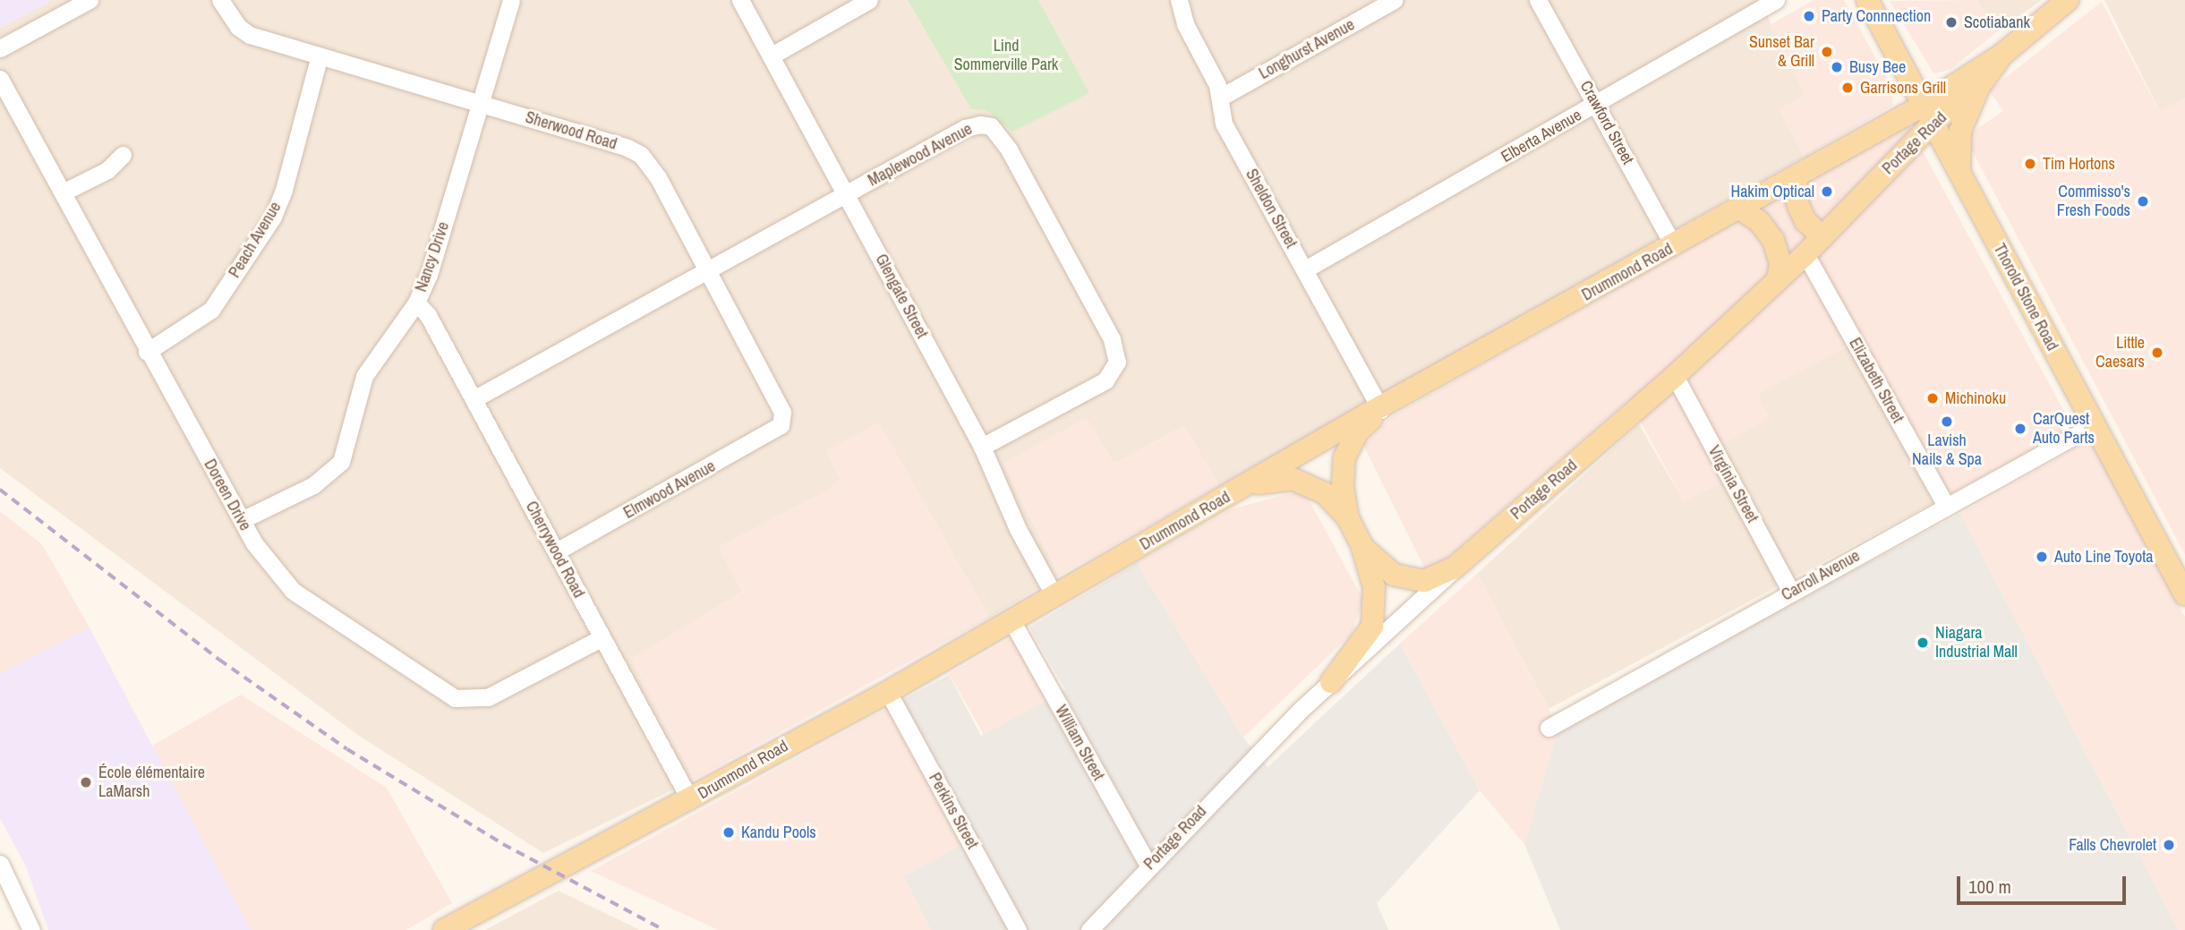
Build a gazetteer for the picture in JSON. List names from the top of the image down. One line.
{"streets":{"main road":["Portage Road","Drummond Road","Thorold Stone Road"],"street":["Longhurst Avenue","Crawford Street","Sherwood Road","Elberta Avenue","Maplewood Avenue","Sheldon Street","Peach Avenue","Nancy Drive","Glengate Street","Elizabeth Street","Virginia Street","Elmwood Avenue","Doreen Drive","Cherrywood Road","Carroll Avenue","William Street","Perkins Street"]},"crossings":[["Longhurst Avenue","Sheldon Street"],["Crawford Street","Elberta Avenue"],["Crawford Street","Drummond Road"],["Sherwood Road","Maplewood Avenue"],["Sherwood Road","Peach Avenue"],["Sherwood Road","Nancy Drive"],["Sherwood Road","Elmwood Avenue"],["Elberta Avenue","Sheldon Street"],["Portage Road","Drummond Road"],["Portage Road","Thorold Stone Road"],["Portage Road","Elizabeth Street"],["Portage Road","Virginia Street"],["Portage Road","William Street"],["Maplewood Avenue","Glengate Street"],["Maplewood Avenue","Cherrywood Road"],["Sheldon Street","Drummond Road"],["Peach Avenue","Doreen Drive"],["Nancy Drive","Doreen Drive"],["Nancy Drive","Cherrywood Road"],["Drummond Road","Glengate Street"],["Drummond Road","Thorold Stone Road"],["Drummond Road","Cherrywood Road"],["Drummond Road","William Street"],["Drummond Road","Perkins Street"],["Thorold Stone Road","Carroll Avenue"],["Elizabeth Street","Carroll Avenue"],["Virginia Street","Carroll Avenue"],["Elmwood Avenue","Cherrywood Road"],["Doreen Drive","Cherrywood Road"]],"parks":["Lind Sommerville Park"],"places":["Party Connnection","Scotiabank","Sunset Bar & Grill","Busy Bee","Garrisons Grill","Tim Hortons","Hakim Optical","Commisso's Fresh Foods","Little Caesars","Michinoku","Lavish Nails & Spa","CarQuest Auto Parts","Auto Line Toyota","Niagara Industrial Mall","École élémentaire LaMarsh","Kandu Pools","Falls Chevrolet"],"scale_bar":"100 m"}
